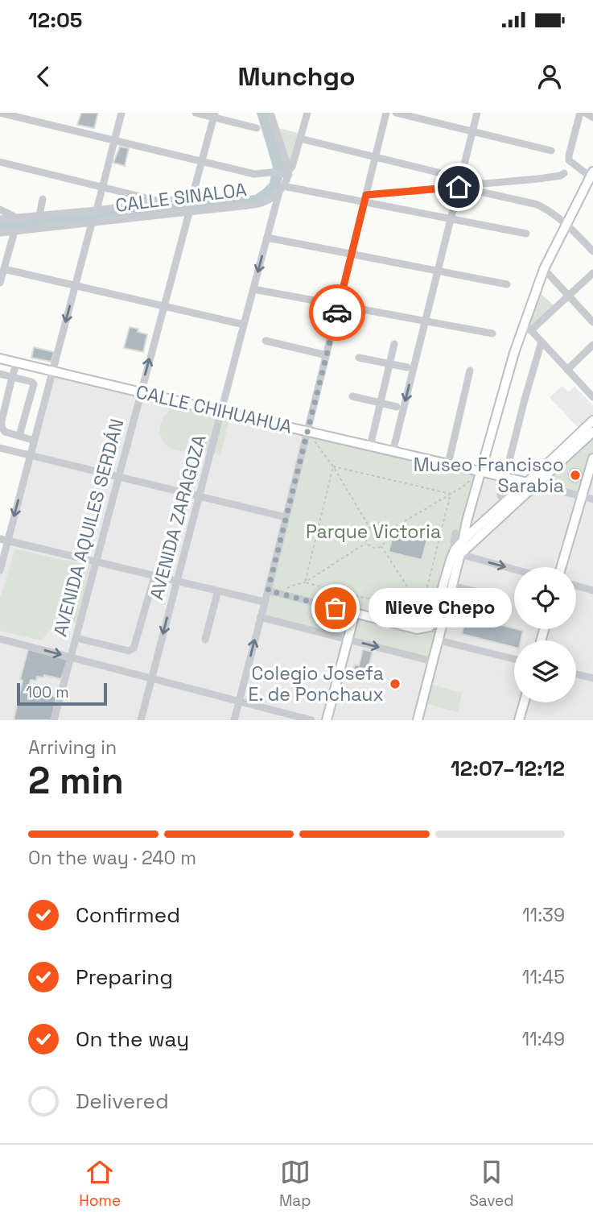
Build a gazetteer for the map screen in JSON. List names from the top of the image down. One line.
{"streets":{"main road":["CALLE CHIHUAHUA"],"street":["CALLE SINALOA","AVENIDA ZARAGOZA","AVENIDA AQUILES SERDÁN"]},"crossings":[["CALLE SINALOA","AVENIDA ZARAGOZA"],["CALLE SINALOA","AVENIDA AQUILES SERDÁN"],["CALLE CHIHUAHUA","AVENIDA ZARAGOZA"],["CALLE CHIHUAHUA","AVENIDA AQUILES SERDÁN"]],"parks":["Parque Victoria"],"places":["Museo Francisco Sarabia","Nieve Chepo","Colegio Josefa E. de Ponchaux"],"scale_bar":"100 m","page":{"status":"12:05","header":"Munchgo","bubble":"Nieve Chepo","scale":"100 m","heading":["2 min","Arriving in","12:07–12:12"],"bar":"On the way · 240 m","list":[["Confirmed","11:39"],["Preparing","11:45"],["On the way","11:49"],"Delivered"],"tabs":["Home","Map","Saved"]}}
